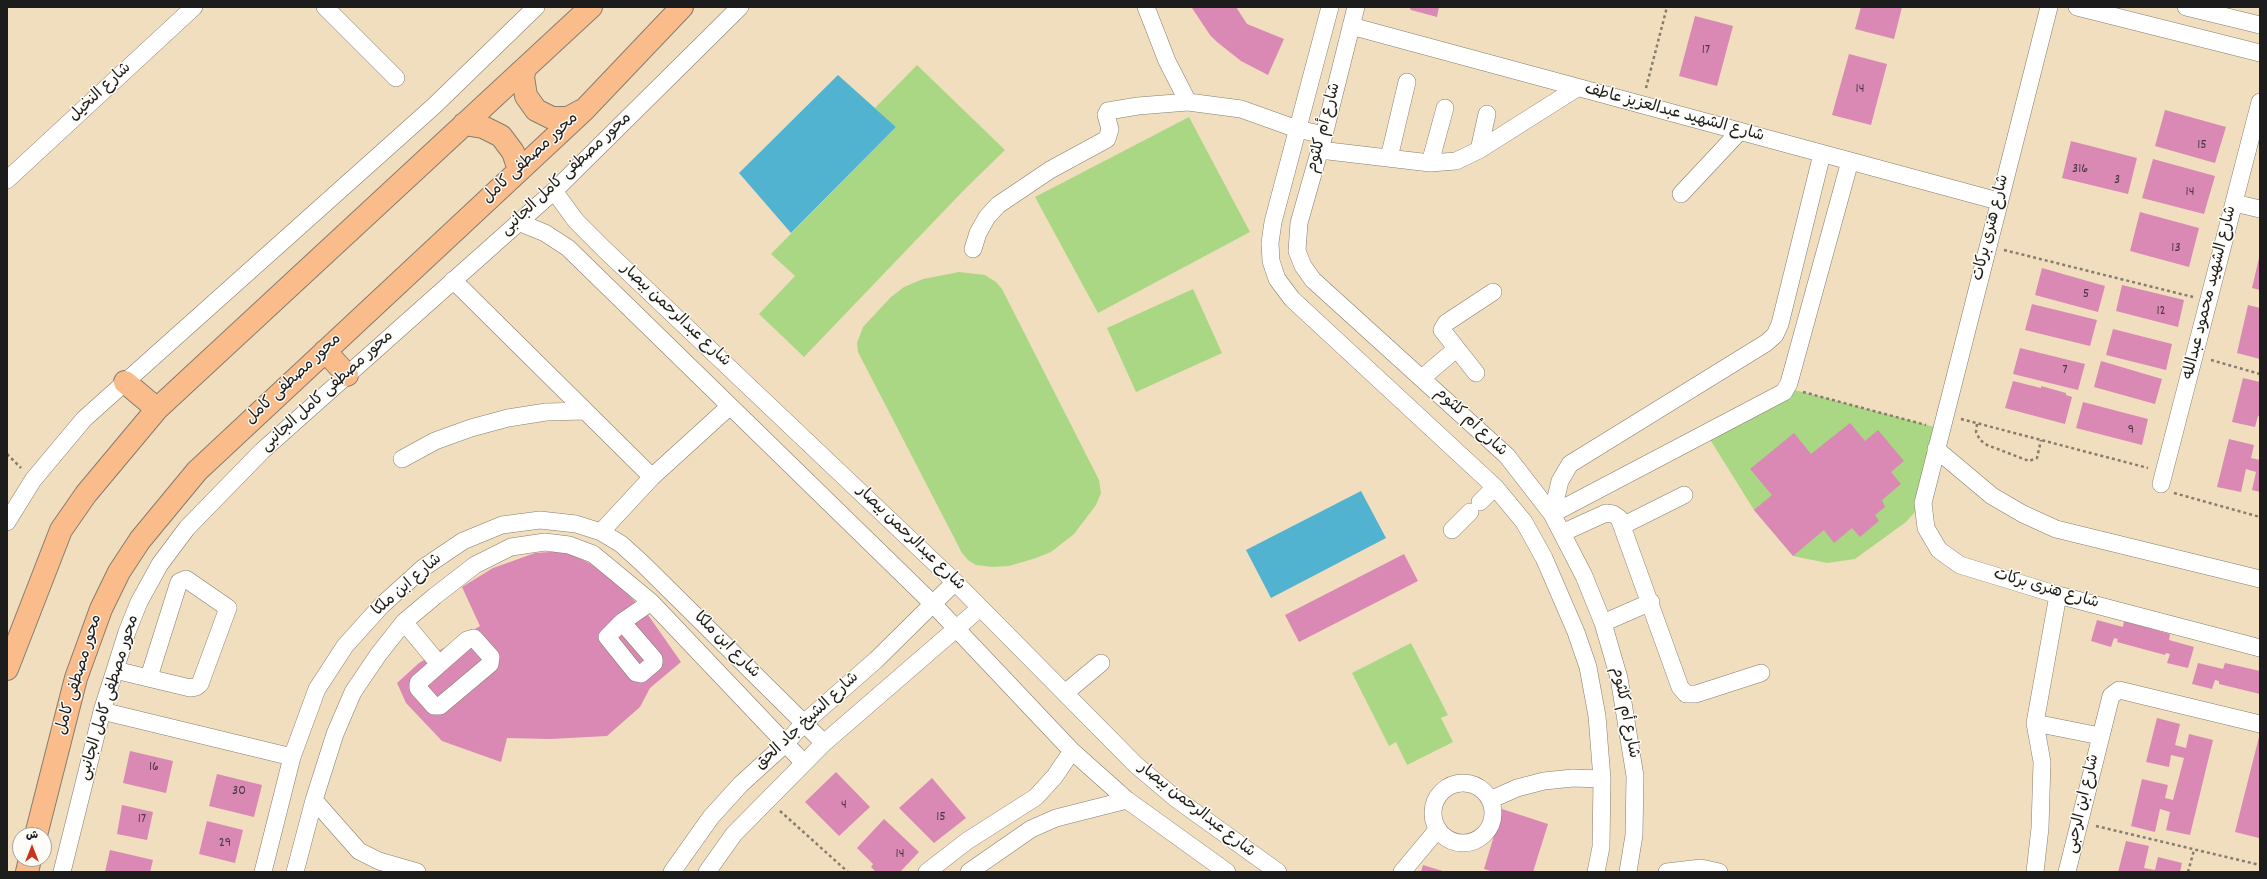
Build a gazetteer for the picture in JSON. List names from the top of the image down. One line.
{"streets":{"main road":["محور مصطفى كامل"],"street":["شارع النخيل","شارع الشهيد عبدالعزيز عاطف","شارع أم كلثوم","محور مصطفى كامل الجانبى","شارع هنرى بركات","شارع الشهيد محمود عبدالله","شارع عبدالرحمن بيصار","شارع ابن ملكا","شارع الشيخ جاد الحق","شارع ابن الرحبى"]},"crossings":[["شارع الشهيد عبدالعزيز عاطف","شارع أم كلثوم"],["شارع الشهيد عبدالعزيز عاطف","شارع هنرى بركات"],["محور مصطفى كامل الجانبى","شارع عبدالرحمن بيصار"],["شارع عبدالرحمن بيصار","شارع الشيخ جاد الحق"],["شارع ابن ملكا","شارع الشيخ جاد الحق"]],"house_numbers":["17","14","15","316","3","14","13","5","12","7","9","16","30","4","15","17","29","14"],"north":"top"}
